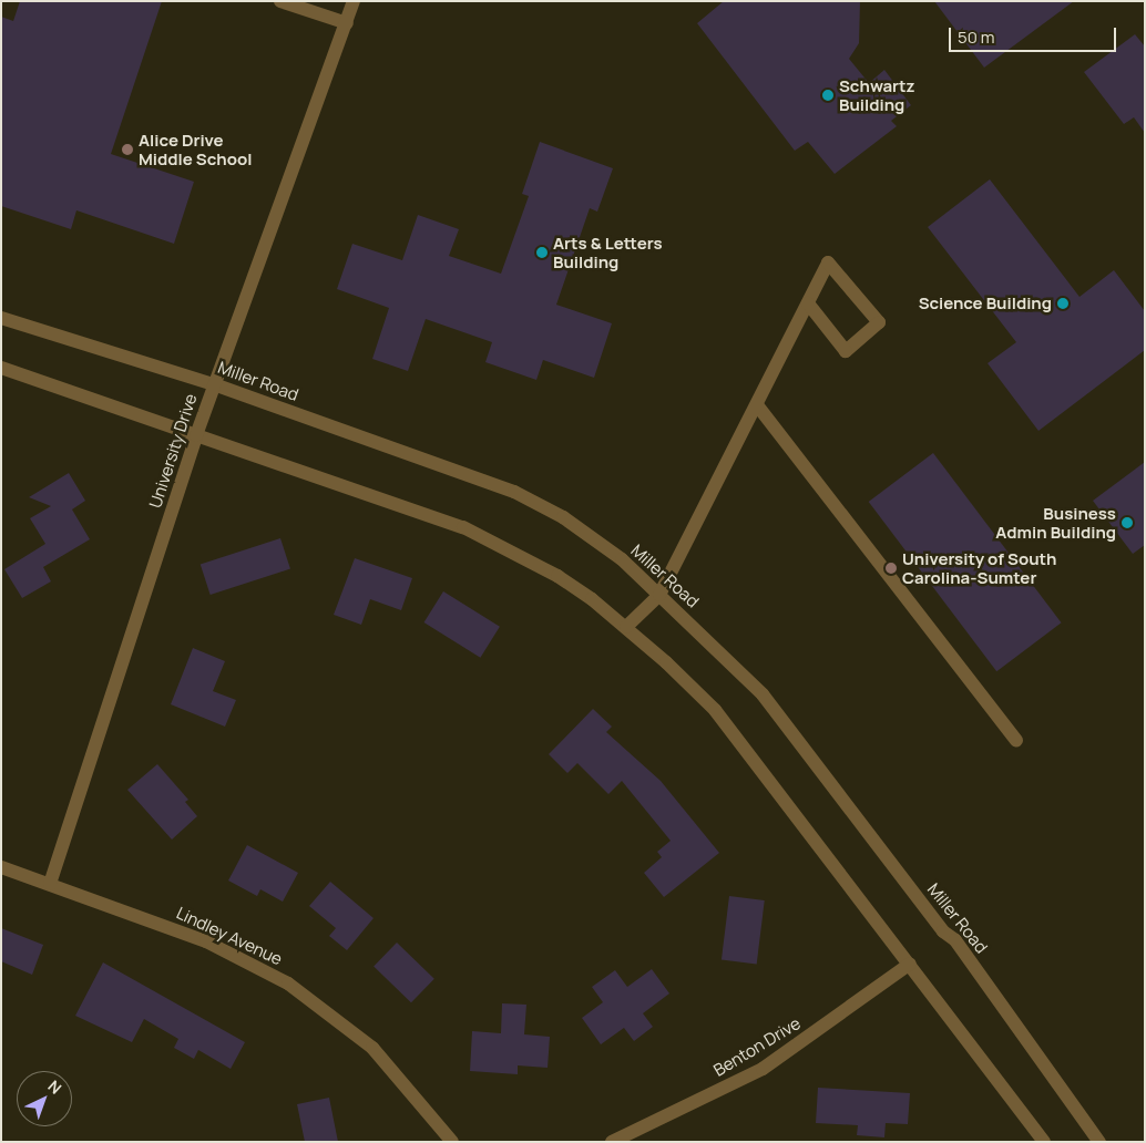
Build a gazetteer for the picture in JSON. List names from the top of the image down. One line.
{"streets":{"street":["Miller Road","University Drive","Lindley Avenue","Benton Drive"]},"crossings":[["Miller Road","University Drive"],["University Drive","Lindley Avenue"]],"places":["Schwartz Building","Alice Drive Middle School","Arts & Letters Building","Science Building","Business Admin Building","University of South Carolina-Sumter"],"scale_bar":"50 m","north":"top right"}
